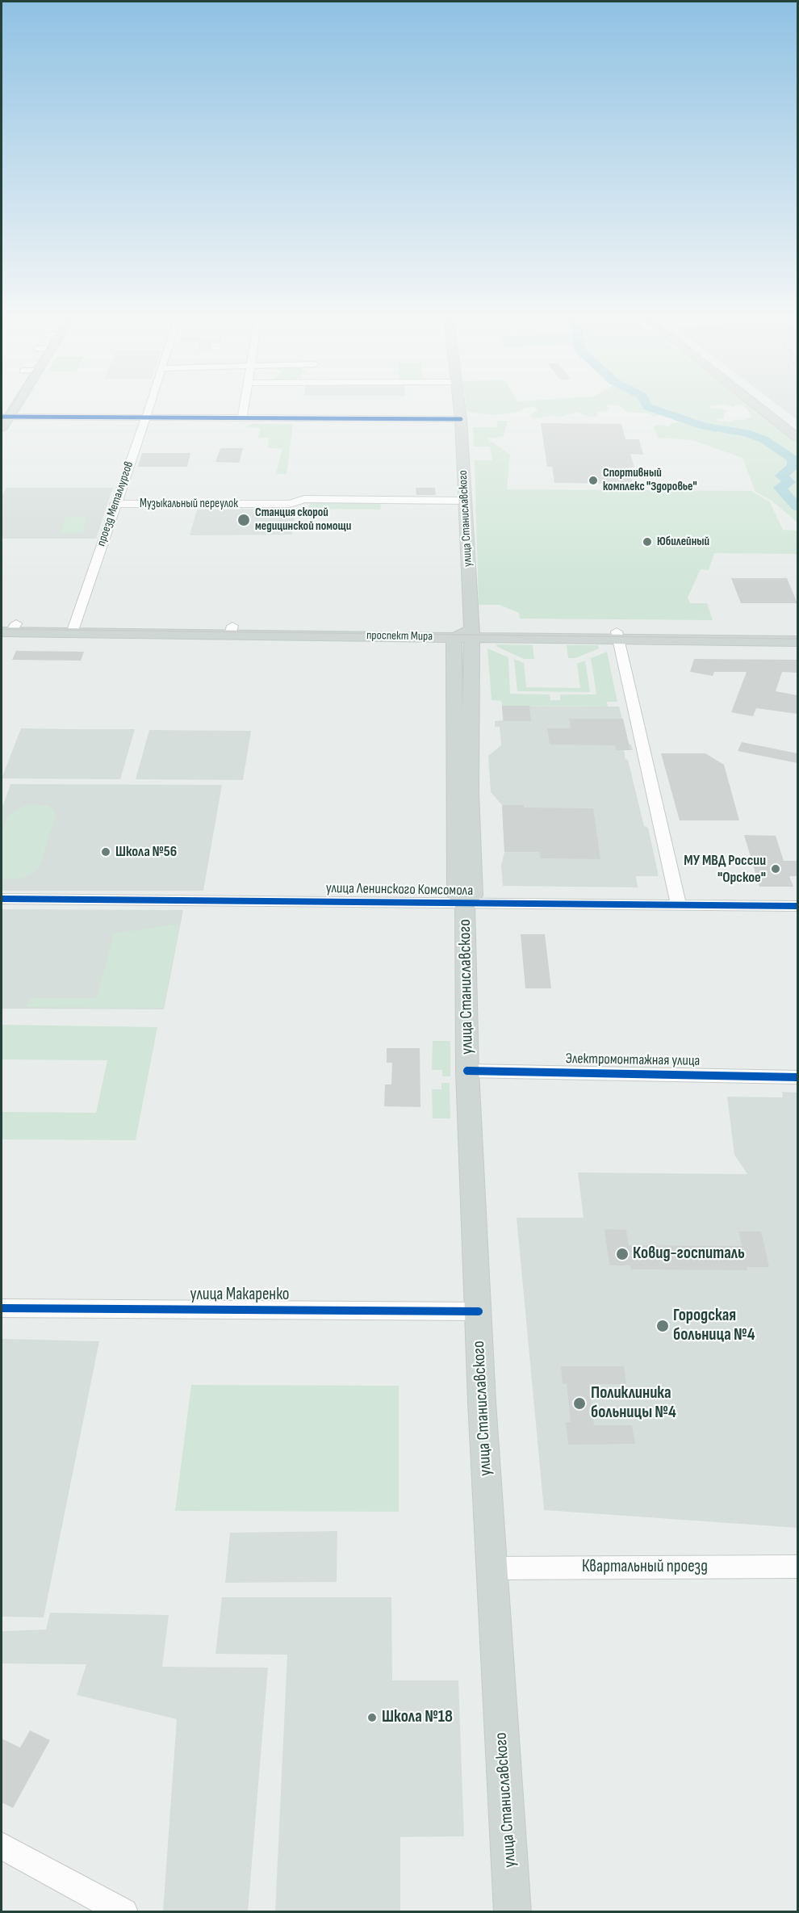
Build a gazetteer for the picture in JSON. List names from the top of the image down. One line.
{"streets":{"main road":["улица Станиславского","проспект Мира"],"street":["проезд Металлургов","Музыкальный переулок","улица Ленинского Комсомола","Электромонтажная улица","улица Макаренко","Квартальный проезд"]},"crossings":[["проезд Металлургов","Музыкальный переулок"],["проезд Металлургов","проспект Мира"],["Музыкальный переулок","улица Станиславского"],["улица Станиславского","проспект Мира"],["улица Станиславского","улица Ленинского Комсомола"],["улица Станиславского","Электромонтажная улица"],["улица Станиславского","улица Макаренко"],["улица Станиславского","Квартальный проезд"]],"places":["Спортивный комплекс \"Здоровье\"","Станция скорой медицинской помощи","Юбилейный","Школа №56","МУ МВД России \"Орское\"","Ковид-госпиталь","Городская больница №4","Поликлиника больницы №4","Школа №18"]}
